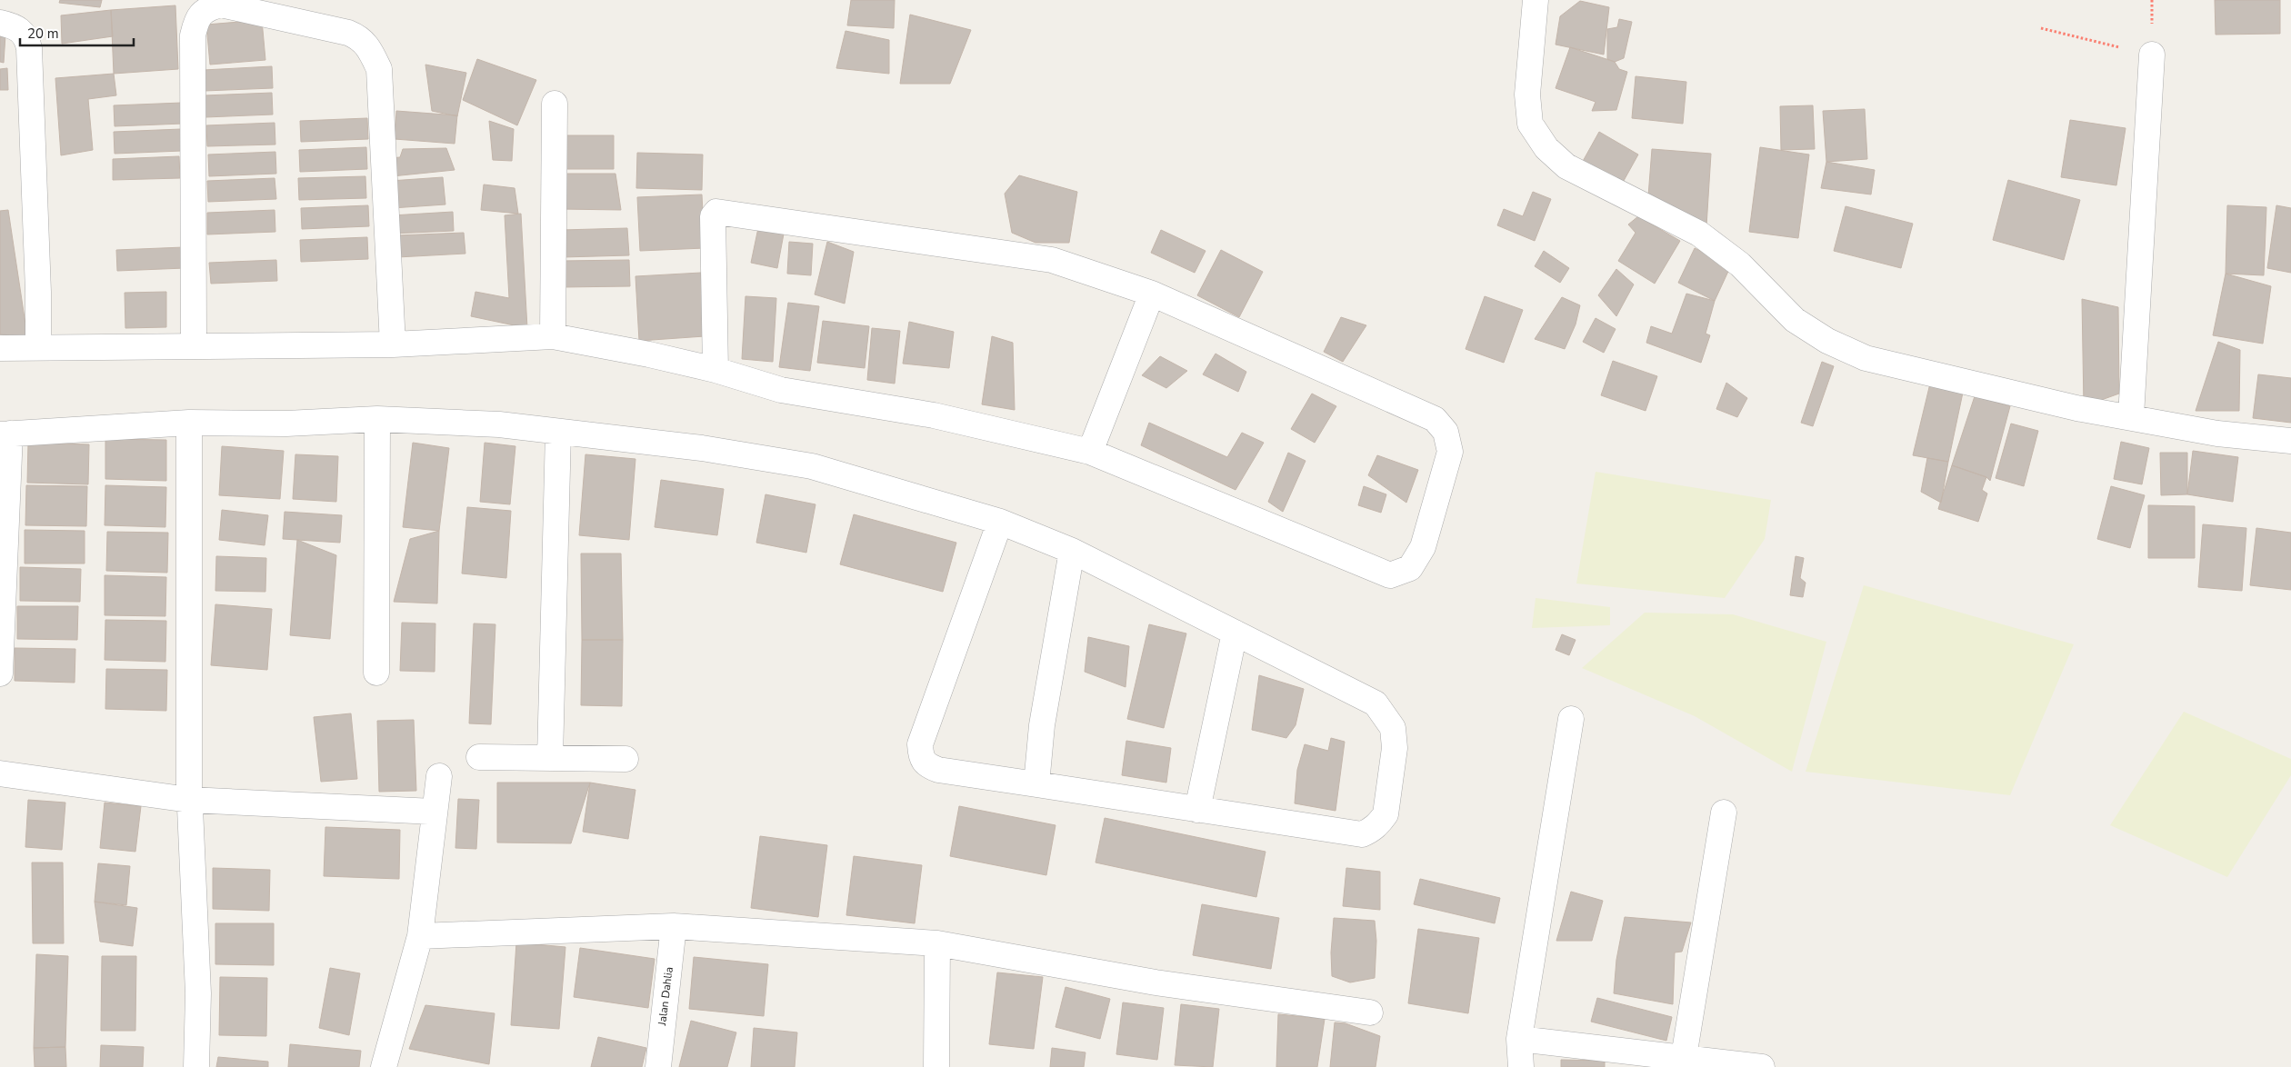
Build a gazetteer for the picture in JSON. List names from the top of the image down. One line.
{"streets":{"street":["Jalan Dahlia"]},"scale_bar":"20 m"}
